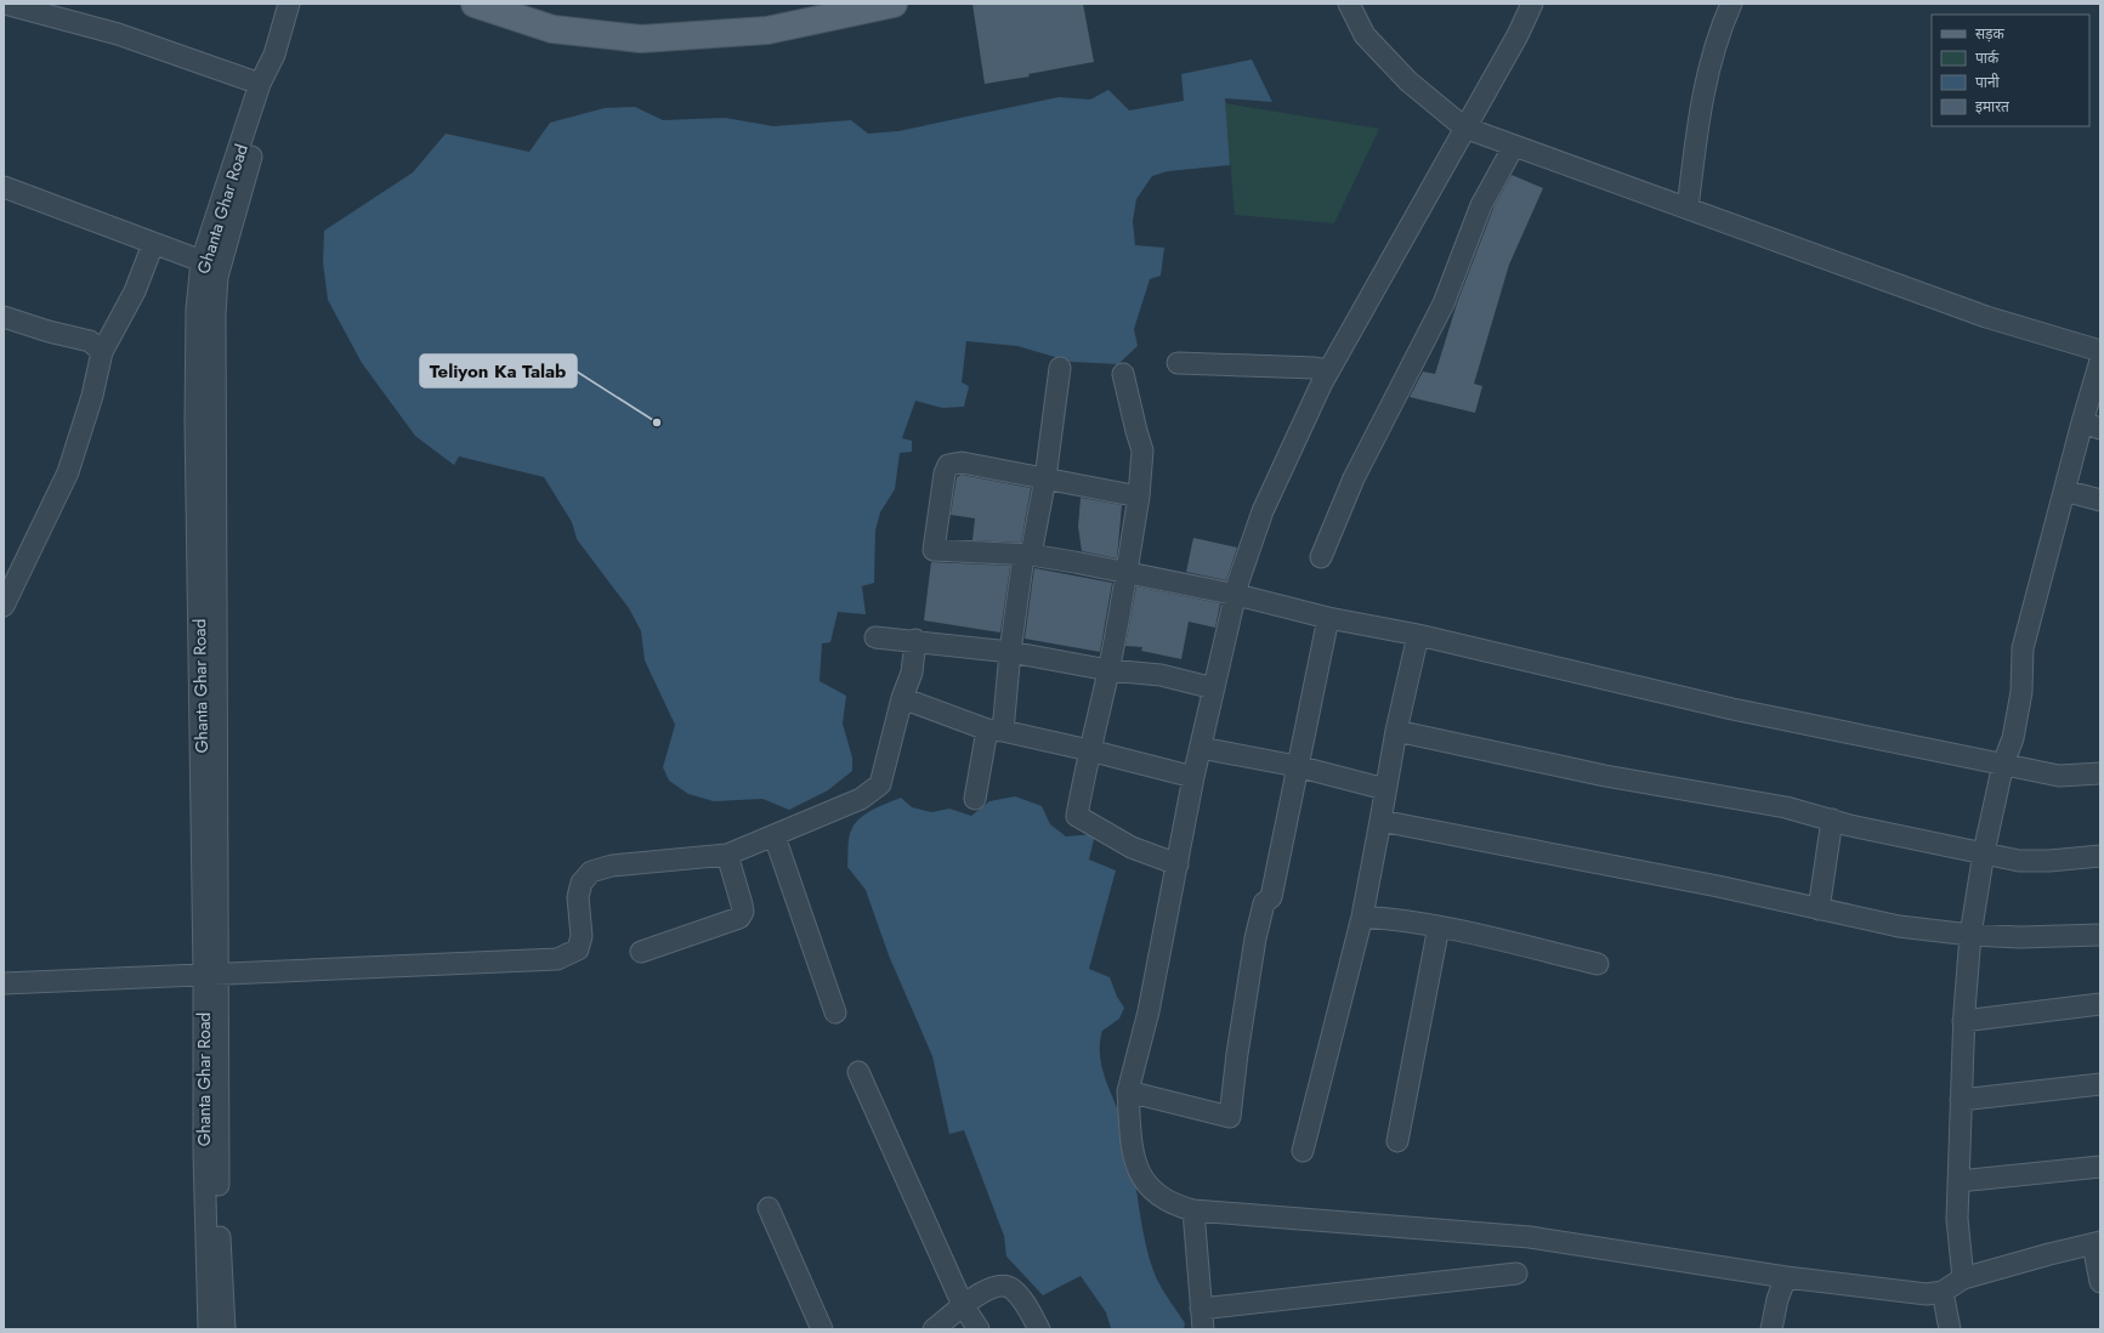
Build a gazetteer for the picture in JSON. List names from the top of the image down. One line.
{"streets":{"street":["Ghanta Ghar Road"]},"places":["Teliyon Ka Talab"],"legend":["सड़क","पार्क","पानी","इमारत"]}
